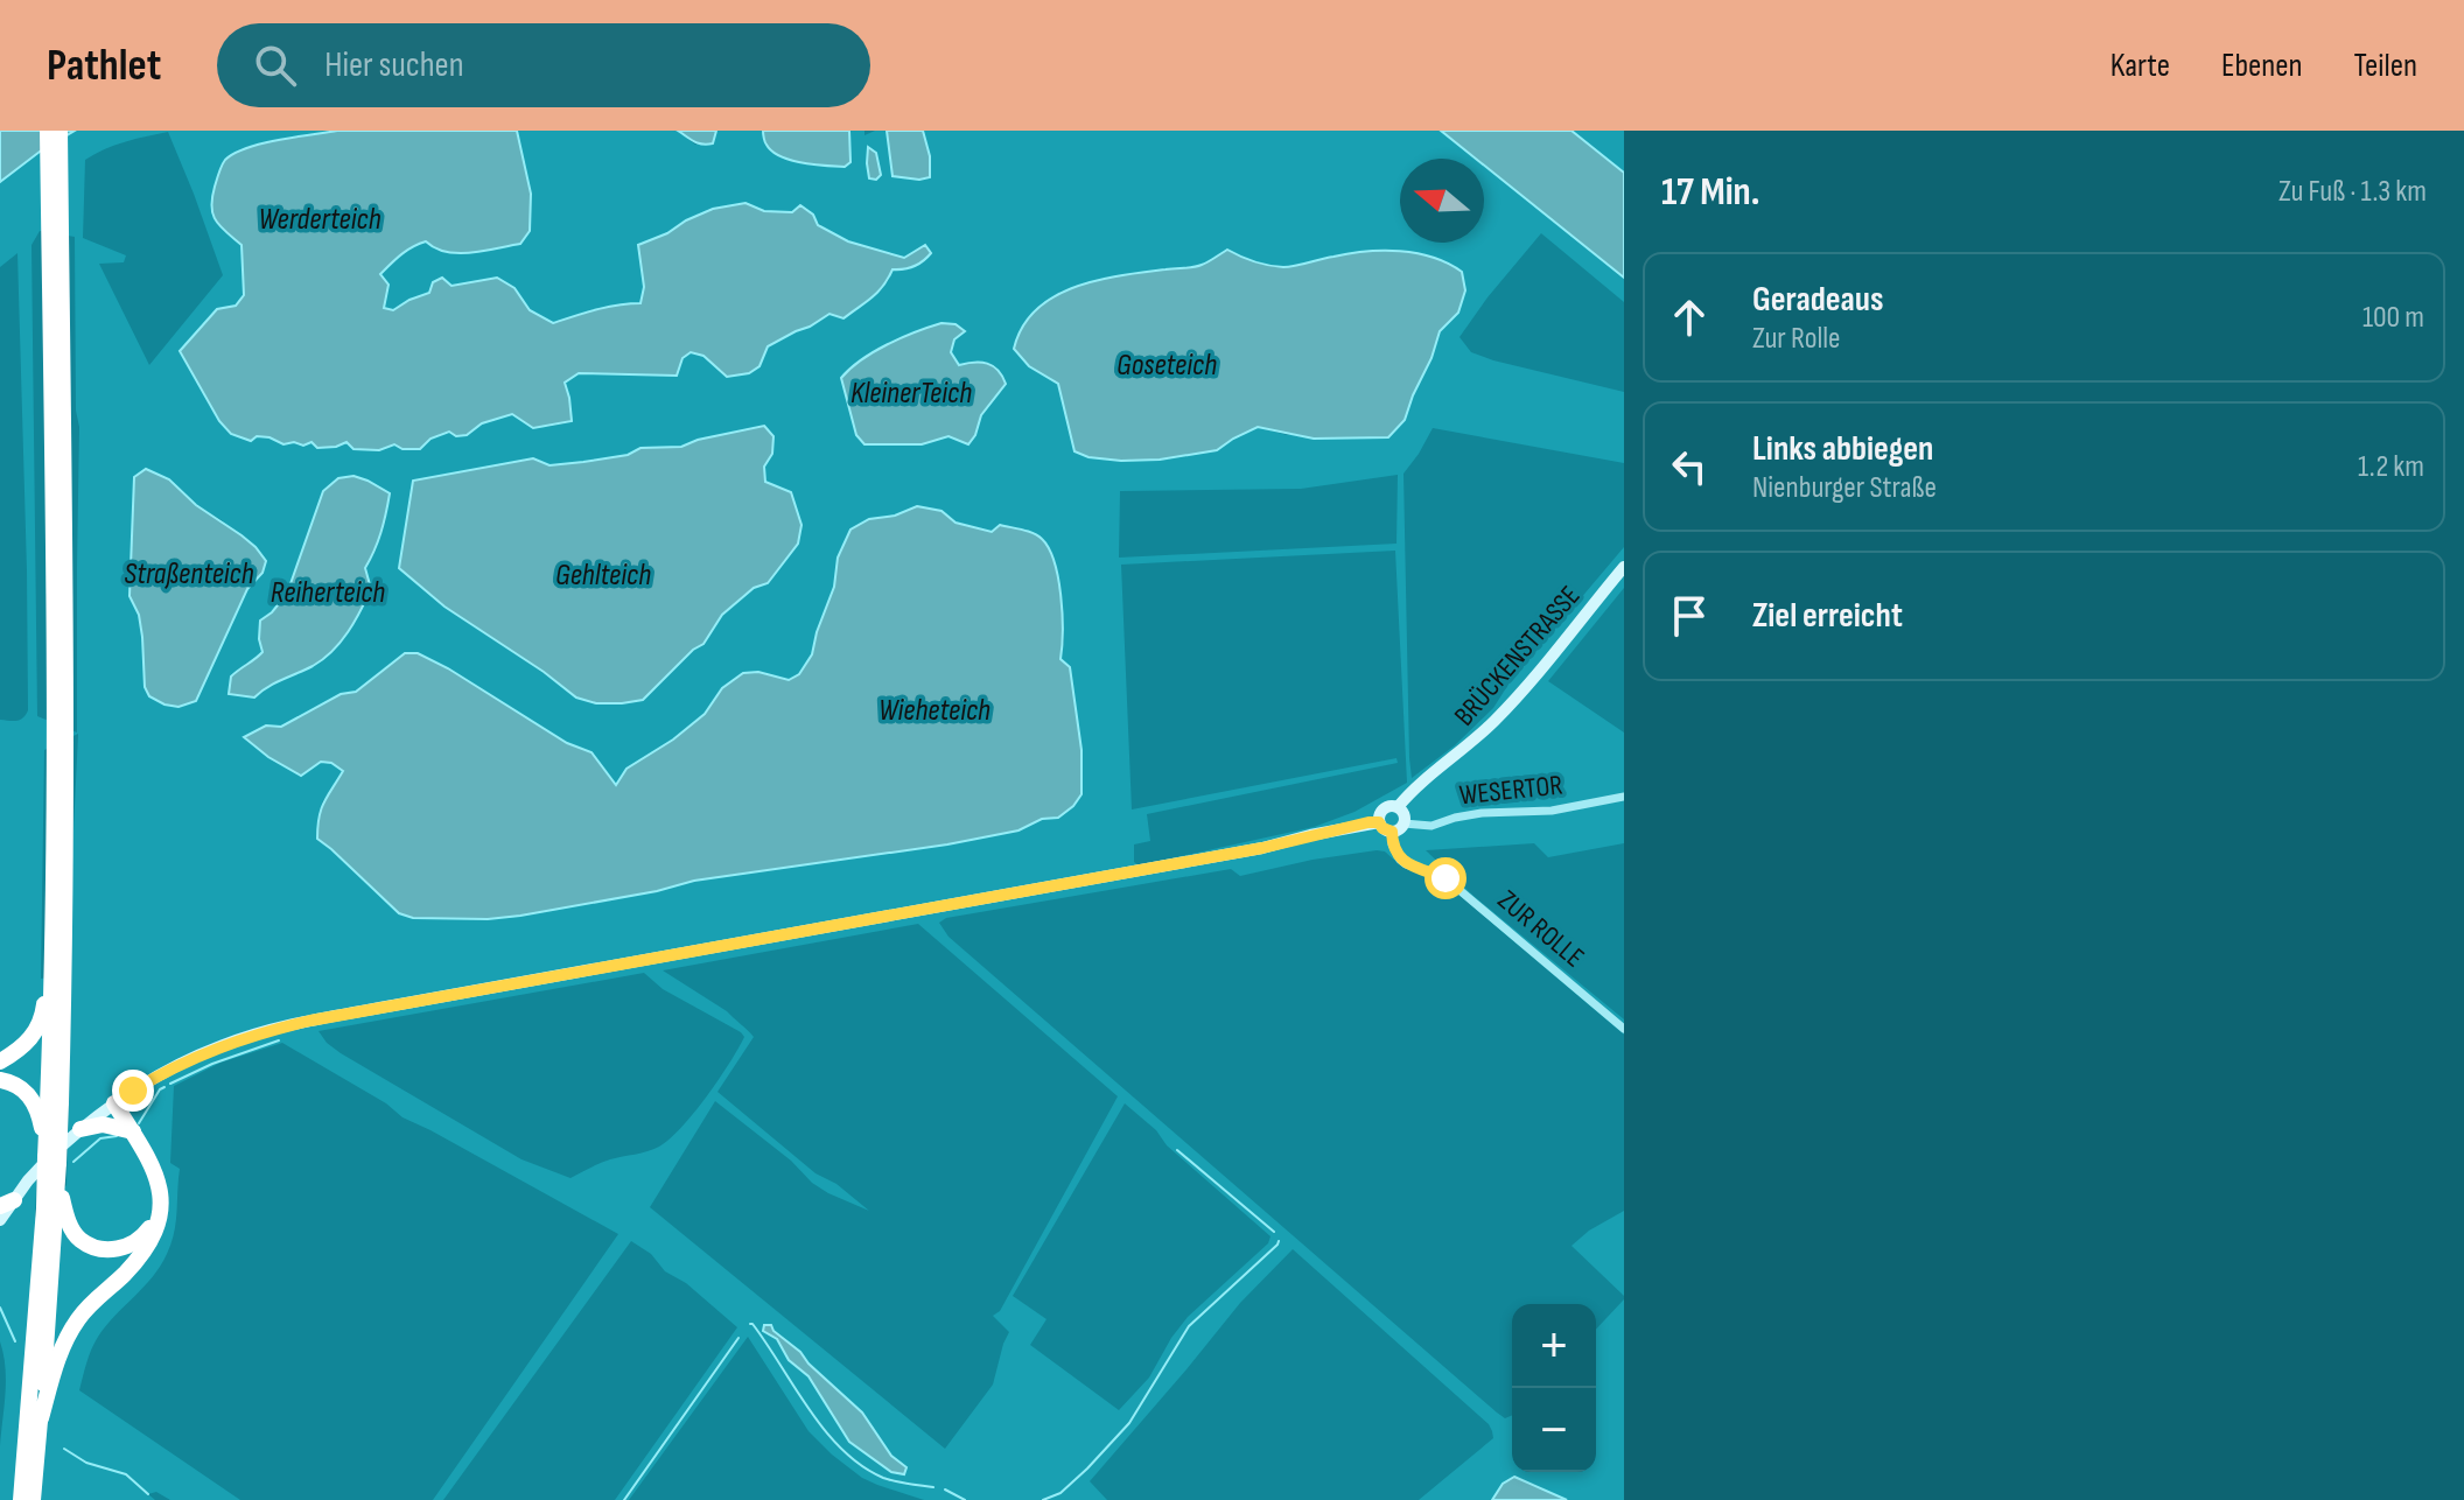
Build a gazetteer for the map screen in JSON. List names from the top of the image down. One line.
{"streets":{"street":["BRÜCKENSTRASSE","WESERTOR","ZUR ROLLE"]},"crossings":[["BRÜCKENSTRASSE","WESERTOR"],["BRÜCKENSTRASSE","ZUR ROLLE"],["WESERTOR","ZUR ROLLE"]],"water":["Werderteich","Goseteich","KleinerTeich","Straßenteich","Gehlteich","Reiherteich","Wieheteich"],"north":"left","page":{"header":"Pathlet","search":"Hier suchen","nav":["Karte","Ebenen","Teilen"],"heading":["17 Min.","Zu Fuß · 1.3 km"],"list":[["Geradeaus","Zur Rolle","100 m"],["Links abbiegen","Nienburger Straße","1.2 km"],"Ziel erreicht"],"map_buttons":["+","−"]}}
